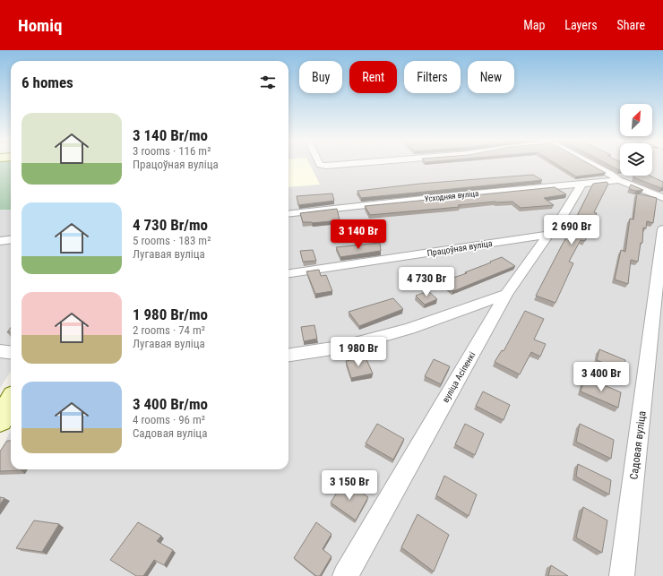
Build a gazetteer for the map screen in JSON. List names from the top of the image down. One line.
{"streets":{"street":["Усходняя вуліца","Працоўная вуліца","вуліца Асіпенкі","Садовая вуліца"]},"crossings":[["Усходняя вуліца","вуліца Асіпенкі"],["Працоўная вуліца","вуліца Асіпенкі"]],"north":"top right","page":{"header":"Homiq","nav":["Map","Layers","Share"],"chip":["Buy","Rent","Filters","New"],"heading":"6 homes","list":[{"name":"3 140 Br/mo","note":"3 rooms · 116 m² · Працоўная вуліца"},{"name":"4 730 Br/mo","note":"5 rooms · 183 m² · Лугавая вуліца"},{"name":"1 980 Br/mo","note":"2 rooms · 74 m² · Лугавая вуліца"},{"name":"3 400 Br/mo","note":"4 rooms · 96 m² · Садовая вуліца"}],"price":["2 690 Br","3 140 Br","4 730 Br","1 980 Br","3 400 Br","3 150 Br"]}}
